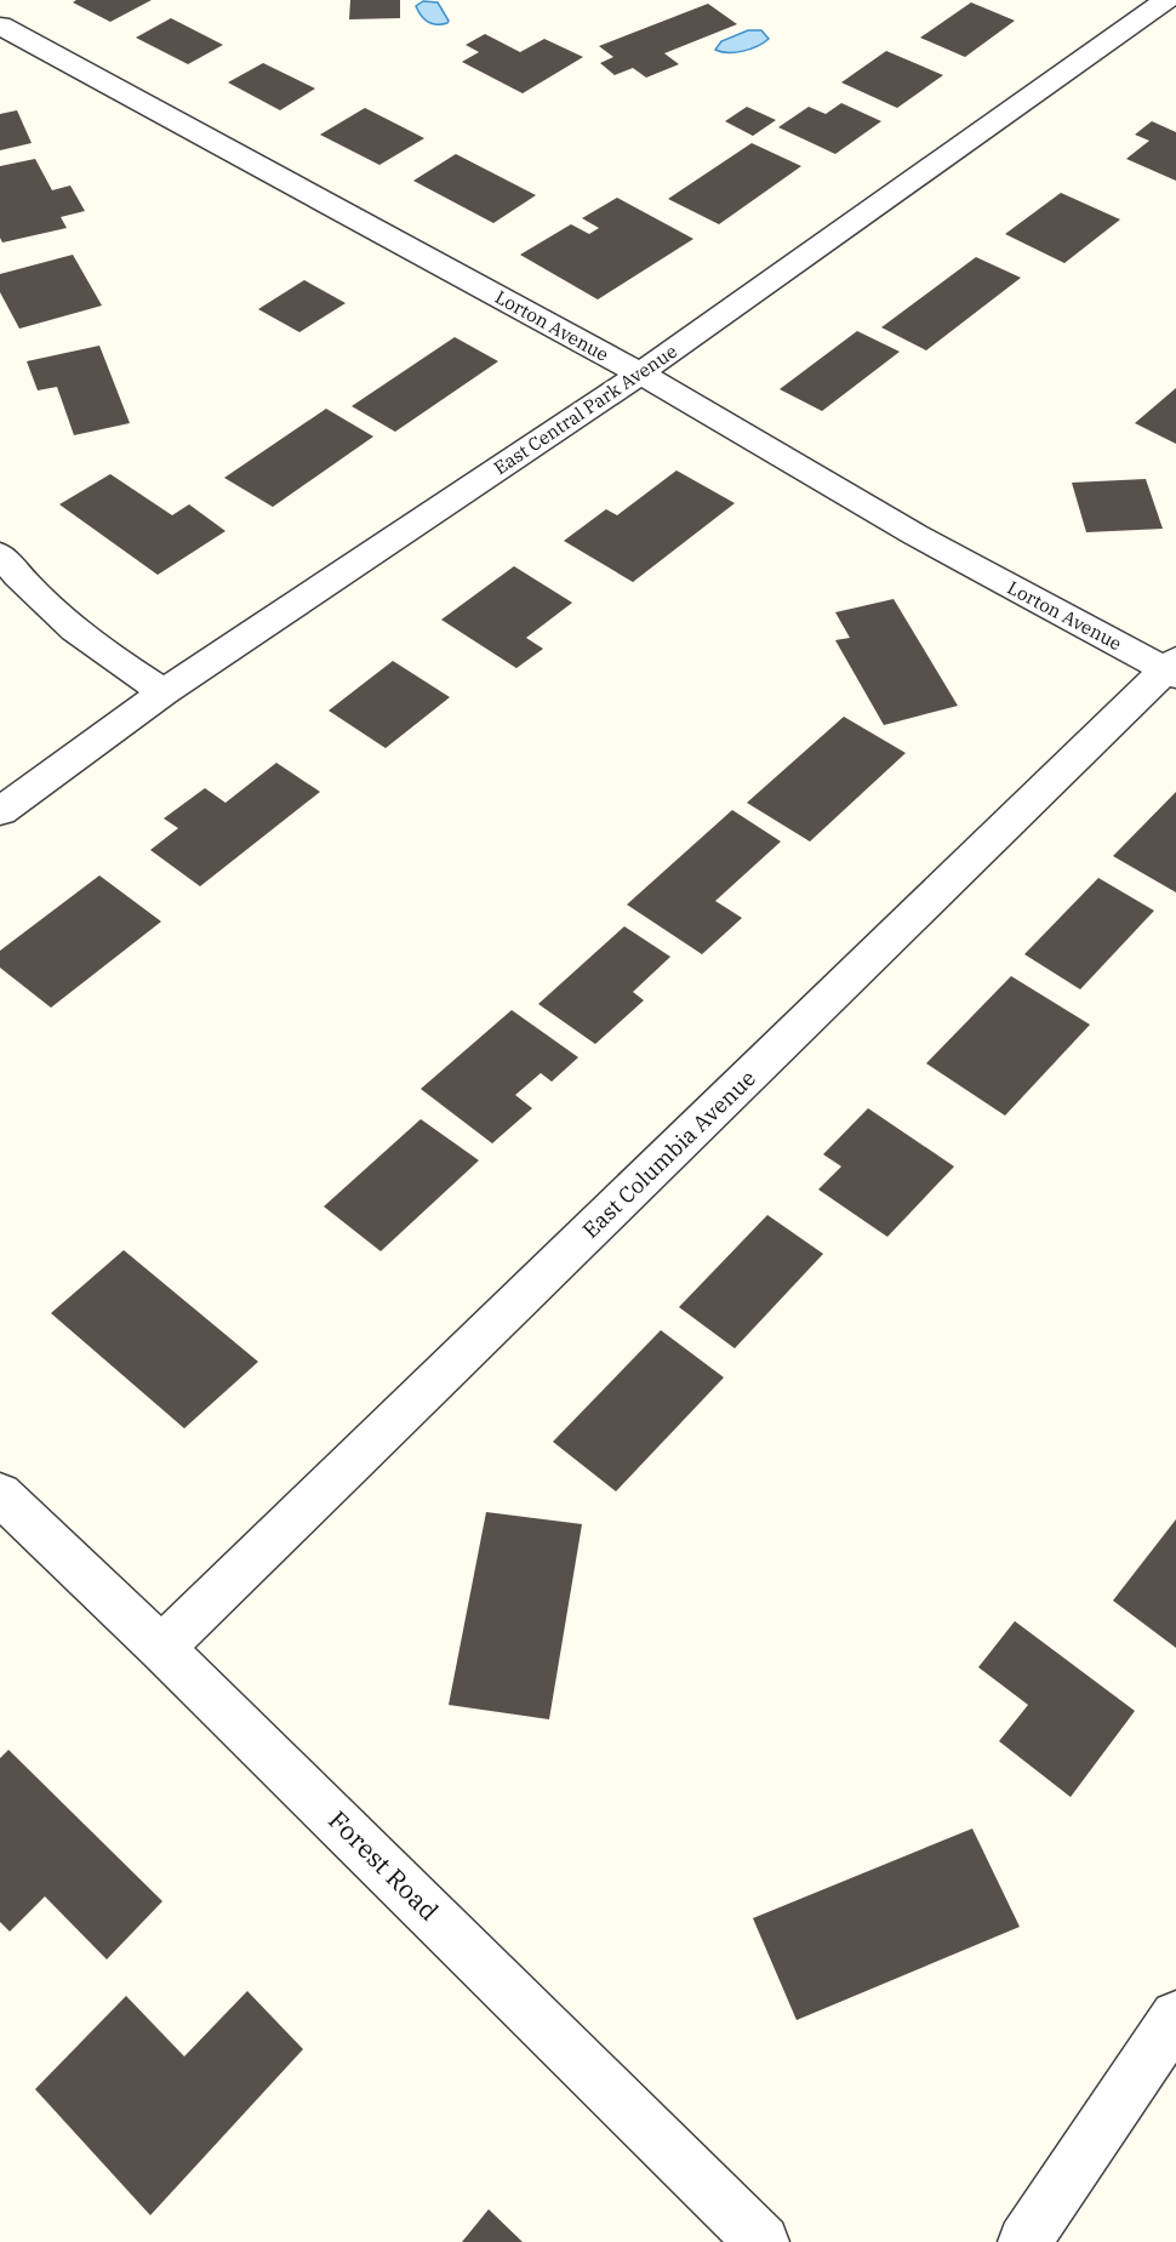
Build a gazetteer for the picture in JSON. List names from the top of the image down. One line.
{"streets":{"street":["Lorton Avenue","East Central Park Avenue","East Columbia Avenue","Forest Road"]},"crossings":[["Lorton Avenue","East Central Park Avenue"],["Lorton Avenue","East Columbia Avenue"],["East Columbia Avenue","Forest Road"]]}
